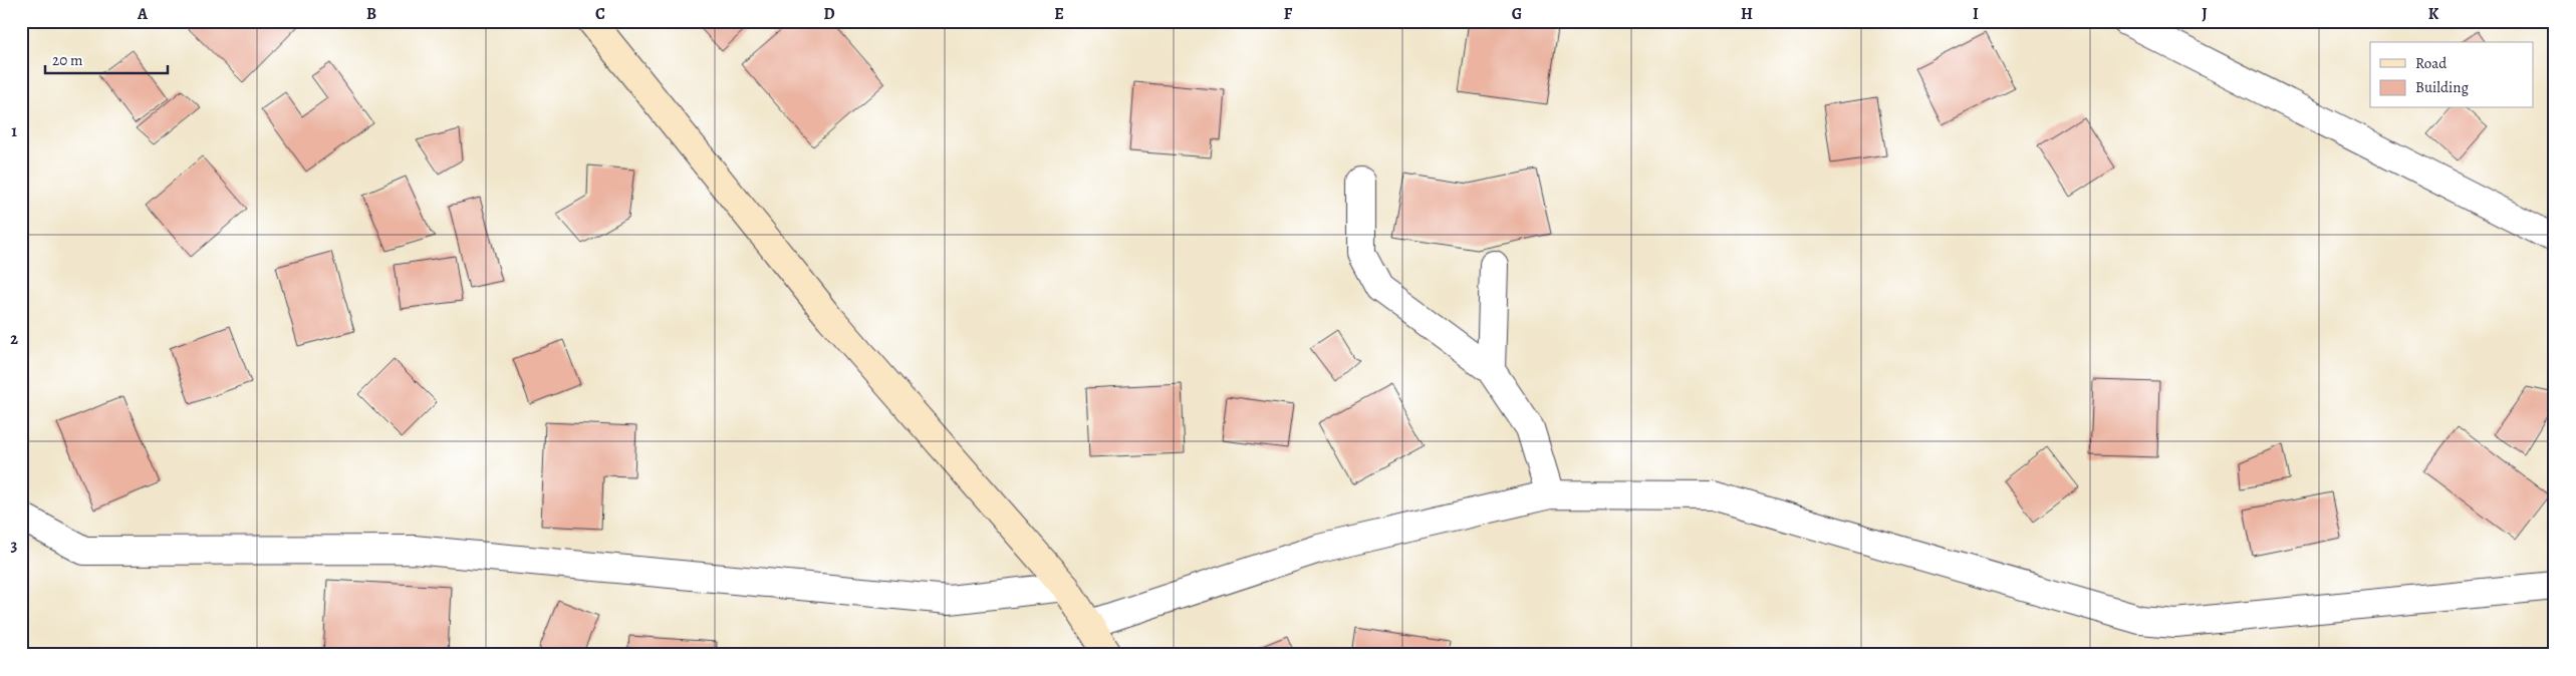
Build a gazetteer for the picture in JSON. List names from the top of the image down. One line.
{"legend":["Road","Building"],"scale_bar":"20 m","grid":{"columns":["A","B","C","D","E","F","G","H","I","J","K"],"rows":["1","2","3"]}}
